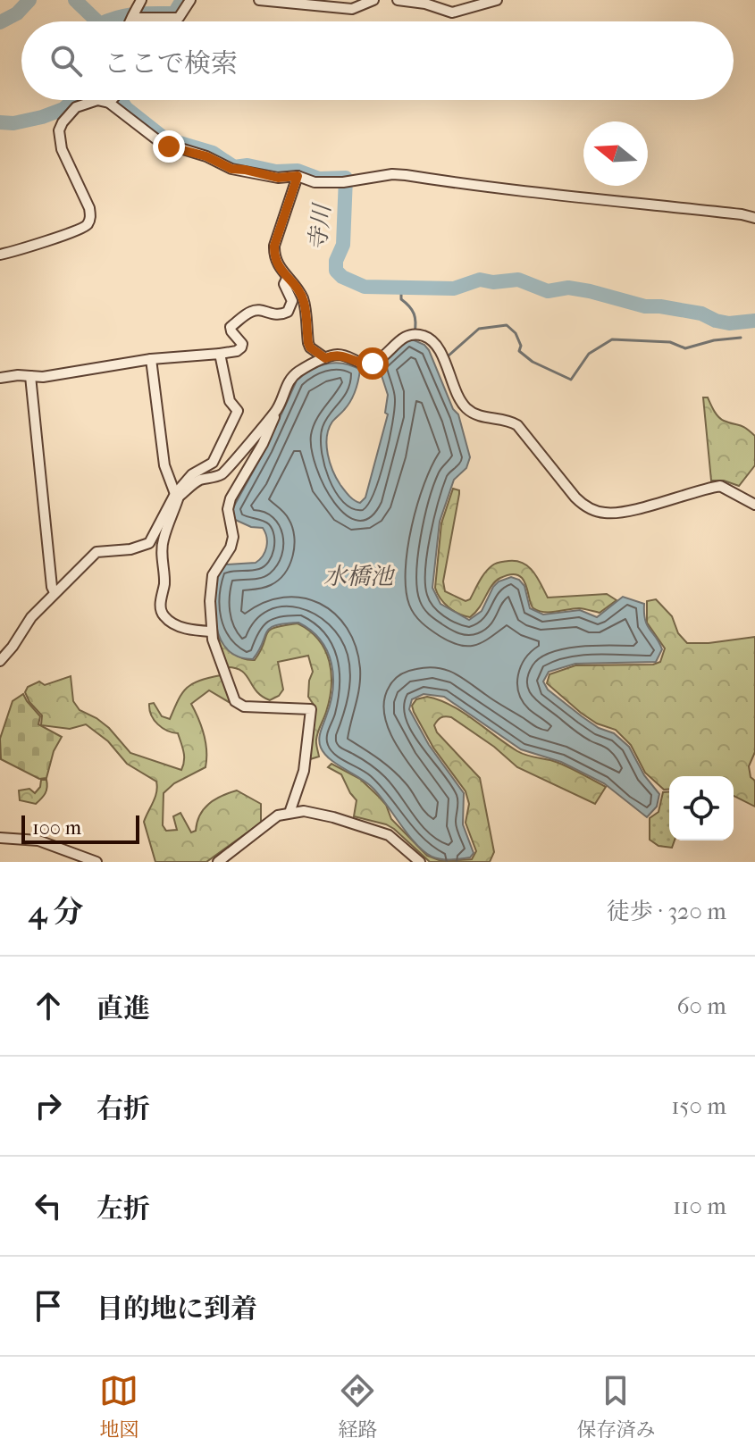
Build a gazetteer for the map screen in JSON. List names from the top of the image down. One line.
{"water":["寺川","水橋池"],"scale_bar":"100 m","north":"left","page":{"search":"ここで検索","scale":"100 m","heading":["4 分","徒歩 · 320 m"],"list":[["直進","60 m"],["右折","150 m"],["左折","110 m"],"目的地に到着"],"nav":["地図","経路","保存済み"]}}
